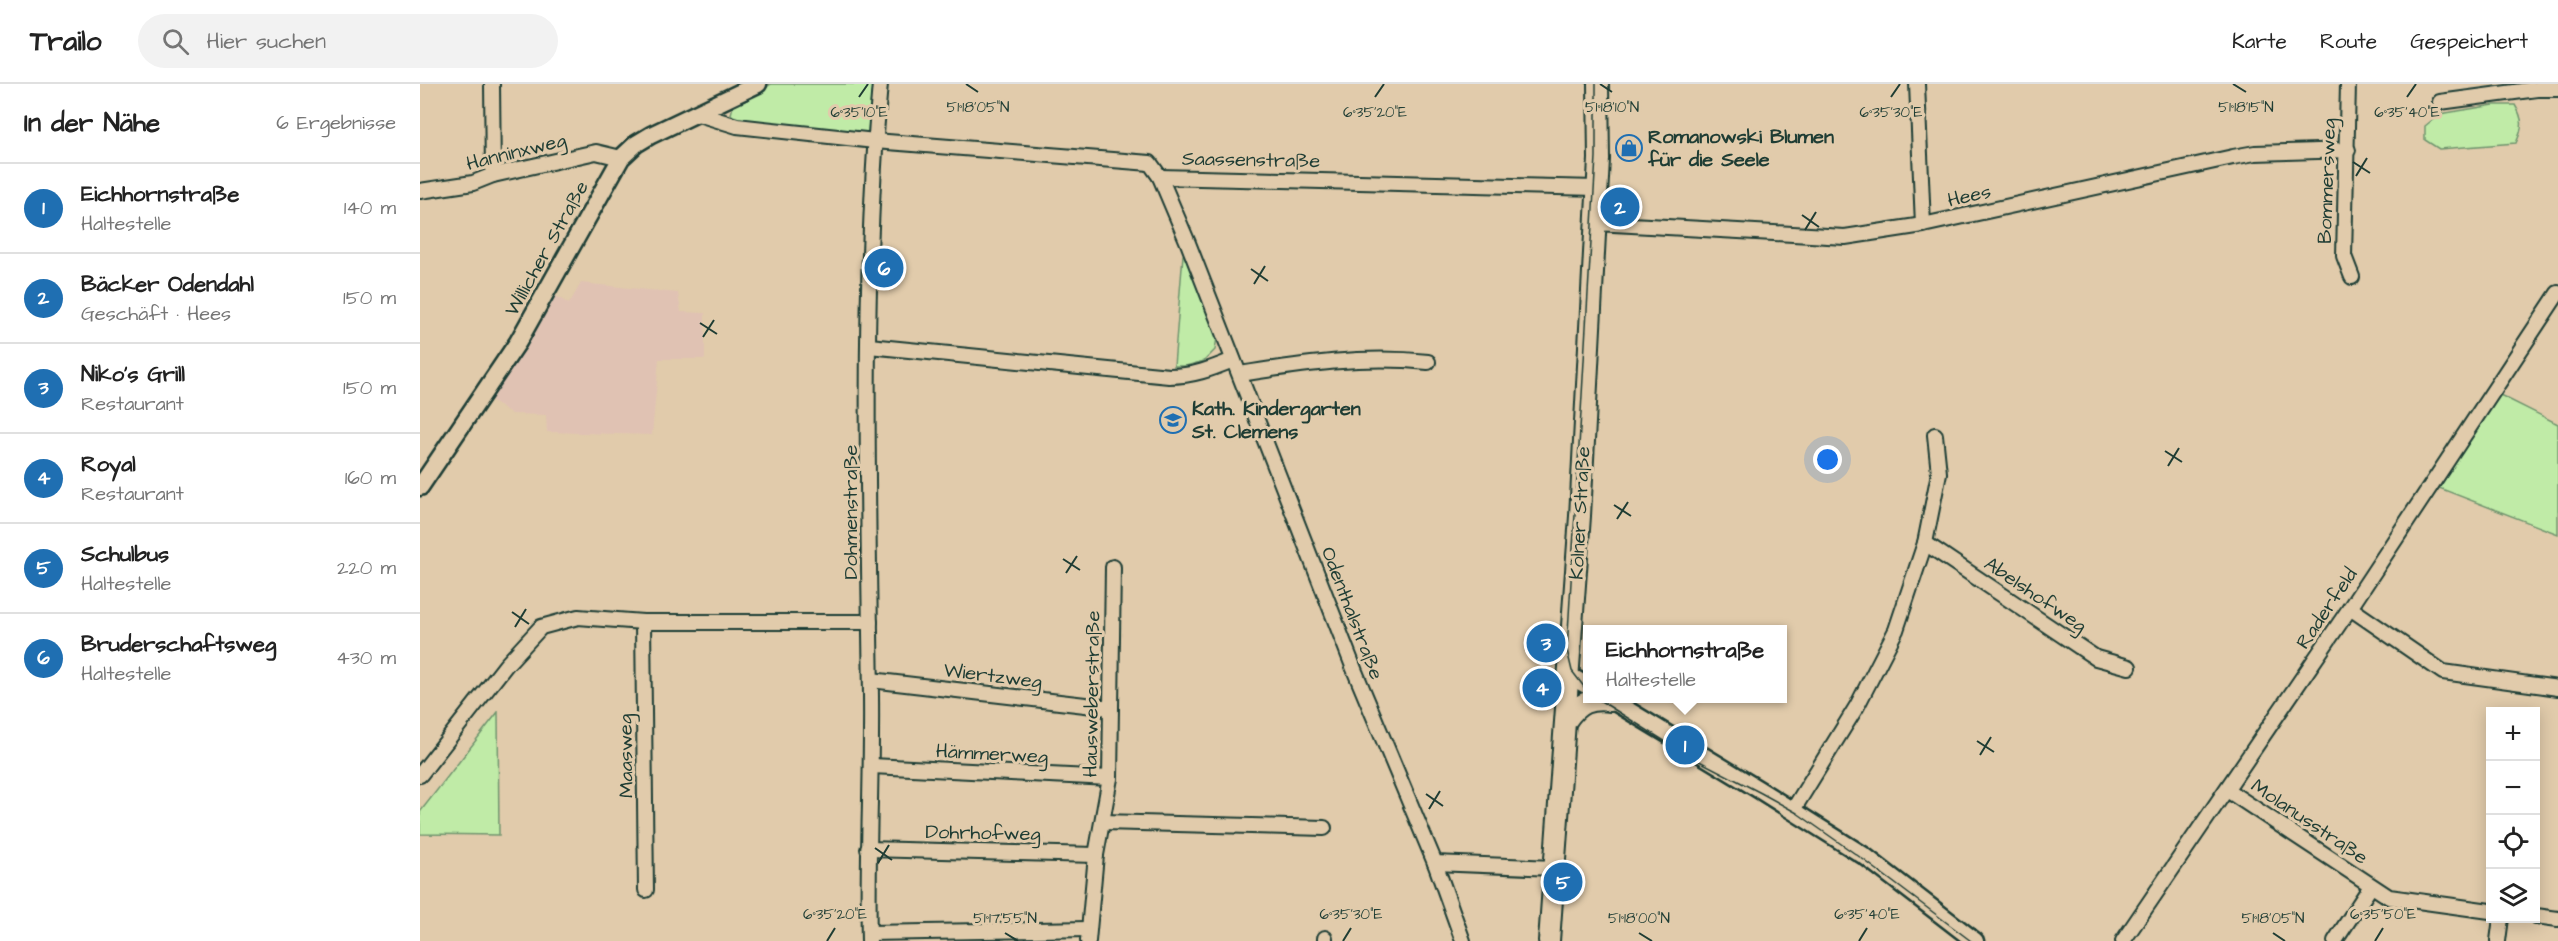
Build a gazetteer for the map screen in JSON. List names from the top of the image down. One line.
{"streets":{"main road":["Kölner Straße"],"street":["Hanninxweg","Saassenstraße","Bommersweg","Hees","Willicher Straße","Dohmenstraße","Abelshofweg","Raderfeld","Odenthalstraße","Wiertzweg","Hausweberstraße","Hämmerweg","Maasweg","Molanusstraße","Dohrhofweg"]},"crossings":[["Hanninxweg","Willicher Straße"],["Saassenstraße","Willicher Straße"],["Saassenstraße","Dohmenstraße"],["Saassenstraße","Kölner Straße"],["Saassenstraße","Odenthalstraße"],["Bommersweg","Hees"],["Hees","Kölner Straße"],["Dohmenstraße","Wiertzweg"],["Dohmenstraße","Hämmerweg"],["Dohmenstraße","Dohrhofweg"],["Raderfeld","Molanusstraße"],["Wiertzweg","Hausweberstraße"],["Hausweberstraße","Hämmerweg"],["Hausweberstraße","Dohrhofweg"]],"places":{"shop":["Romanowski Blumen für die Seele"],"school or university":["Kath. Kindergarten St. Clemens"]},"page":{"header":"Trailo","search":"Hier suchen","nav":["Karte","Route","Gespeichert"],"heading":["In der Nähe","6 Ergebnisse"],"list":[{"mark":"1","name":"Eichhornstraße","note":"Haltestelle","value":"140 m"},{"mark":"2","name":"Bäcker Odendahl","note":"Geschäft · Hees","value":"150 m"},{"mark":"3","name":"Niko's Grill","note":"Restaurant","value":"150 m"},{"mark":"4","name":"Royal","note":"Restaurant","value":"160 m"},{"mark":"5","name":"Schulbus","note":"Haltestelle","value":"220 m"},{"mark":"6","name":"Bruderschaftsweg","note":"Haltestelle","value":"430 m"}],"pins":["2","6","3","4","1","5"],"popup":["Eichhornstraße","Haltestelle"],"map_buttons":["+","−"]},"coordinates":["51°18'15\"N","51°18'05\"N","51°18'10\"N","6°35'10\"E","6°35'20\"E","6°35'40\"E","6°35'30\"E","6°35'50\"E","51°17'55\"N","51°18'00\"N"]}
